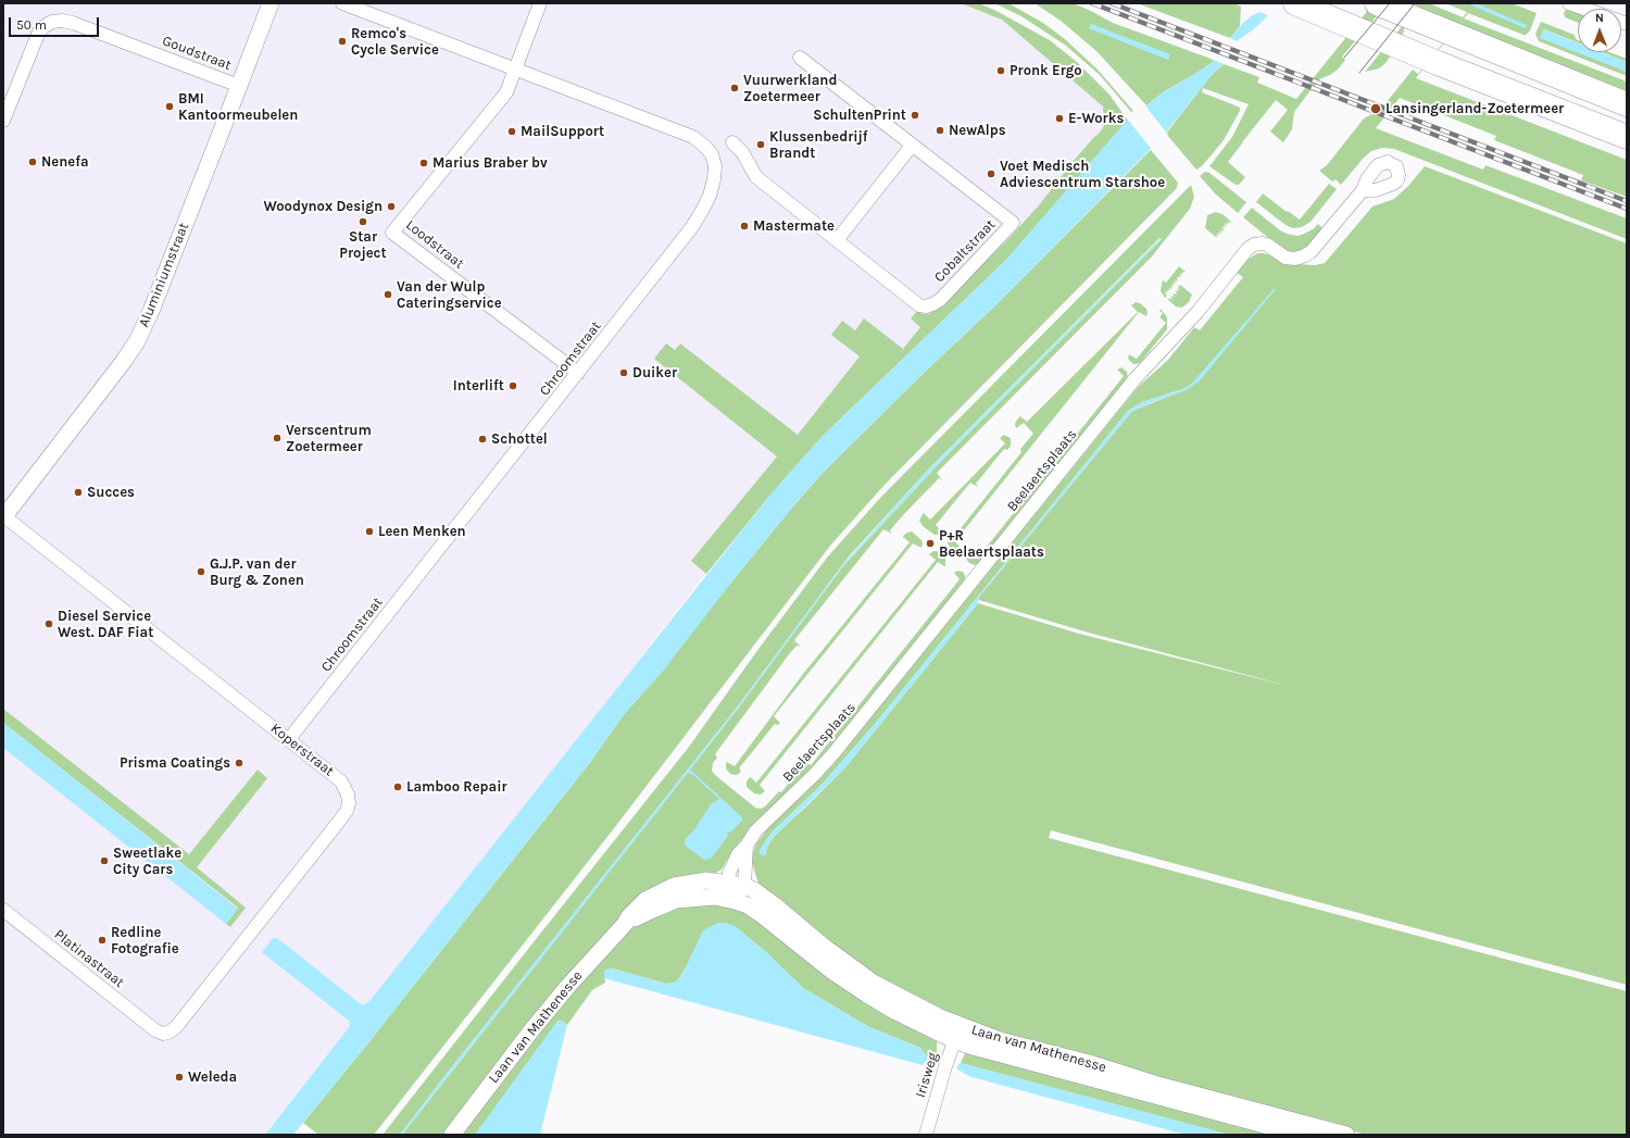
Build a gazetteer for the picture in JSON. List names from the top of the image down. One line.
{"streets":{"street":["Goudstraat","Loodstraat","Cobaltstraat","Aluminiumstraat","Chroomstraat","Beelaertsplaats","Koperstraat","Platinastraat","Laan van Mathenesse","Irisweg"]},"crossings":[["Goudstraat","Aluminiumstraat"],["Loodstraat","Chroomstraat"],["Aluminiumstraat","Koperstraat"],["Chroomstraat","Koperstraat"],["Beelaertsplaats","Laan van Mathenesse"],["Koperstraat","Platinastraat"],["Laan van Mathenesse","Irisweg"]],"places":["Remco's Cycle Service","Pronk Ergo","Vuurwerkland Zoetermeer","BMI Kantoormeubelen","Lansingerland-Zoetermeer","SchultenPrint","E-Works","NewAlps","MailSupport","Klussenbedrijf Brandt","Nenefa","Marius Braber bv","Voet Medisch Adviescentrum Starshoe","Woodynox Design","Star Project","Mastermate","Van der Wulp Cateringservice","Duiker","Interlift","Verscentrum Zoetermeer","Schottel","Succes","Leen Menken","P+R Beelaertsplaats","G.J.P. van der Burg & Zonen","Diesel Service West. DAF Fiat","Prisma Coatings","Lamboo Repair","Sweetlake City Cars","Redline Fotografie","Weleda"],"scale_bar":"50 m","north":"top"}
